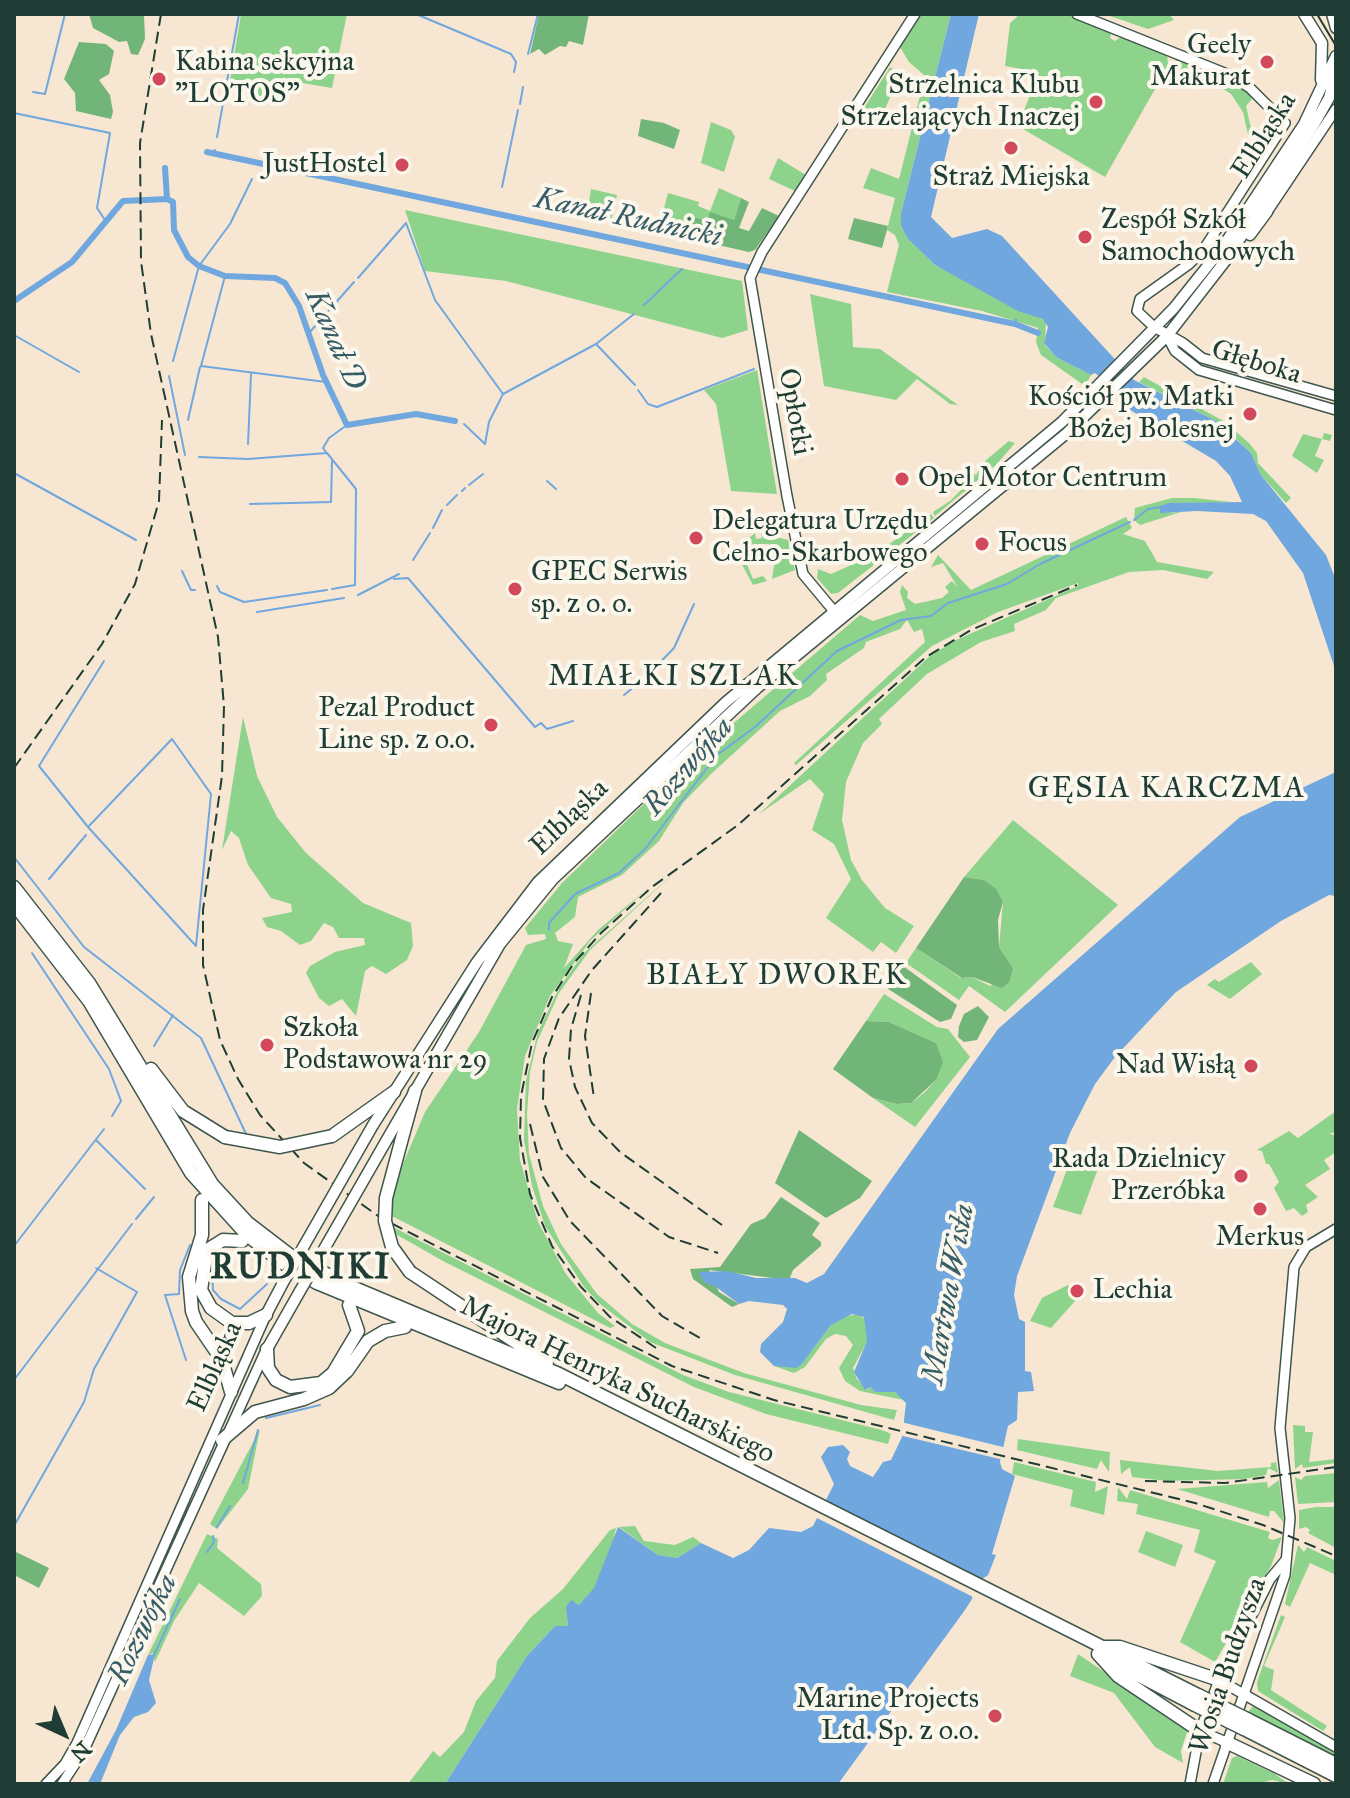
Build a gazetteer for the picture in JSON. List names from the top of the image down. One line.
{"streets":{"highway":["Majora Henryka Sucharskiego"],"main road":["Elbląska"],"street":["Głęboka","Opłotki","Wosia Budzysza"]},"crossings":[["Elbląska","Głęboka"],["Elbląska","Opłotki"]],"districts":["MIAŁKI SZLAK","GĘSIA KARCZMA","BIAŁY DWOREK","RUDNIKI"],"water":["Kanał Rudnicki","Kanał D","Rozwójka","Martwa Wisła"],"places":["Geely Makurat","Kabina sekcyjna \"LOTOS\"","Strzelnica Klubu Strzelających Inaczej","Straż Miejska","JustHostel","Zespół Szkół Samochodowych","Kościół pw. Matki Bożej Bolesnej","Opel Motor Centrum","Delegatura Urzędu Celno-Skarbowego","Focus","GPEC Serwis sp. z o. o.","Pezal Product Line sp. z o.o.","Szkoła Podstawowa nr 29","Nad Wisłą","Rada Dzielnicy Przeróbka","Merkus","Lechia","Marine Projects Ltd. Sp. z o.o."],"north":"bottom right"}
